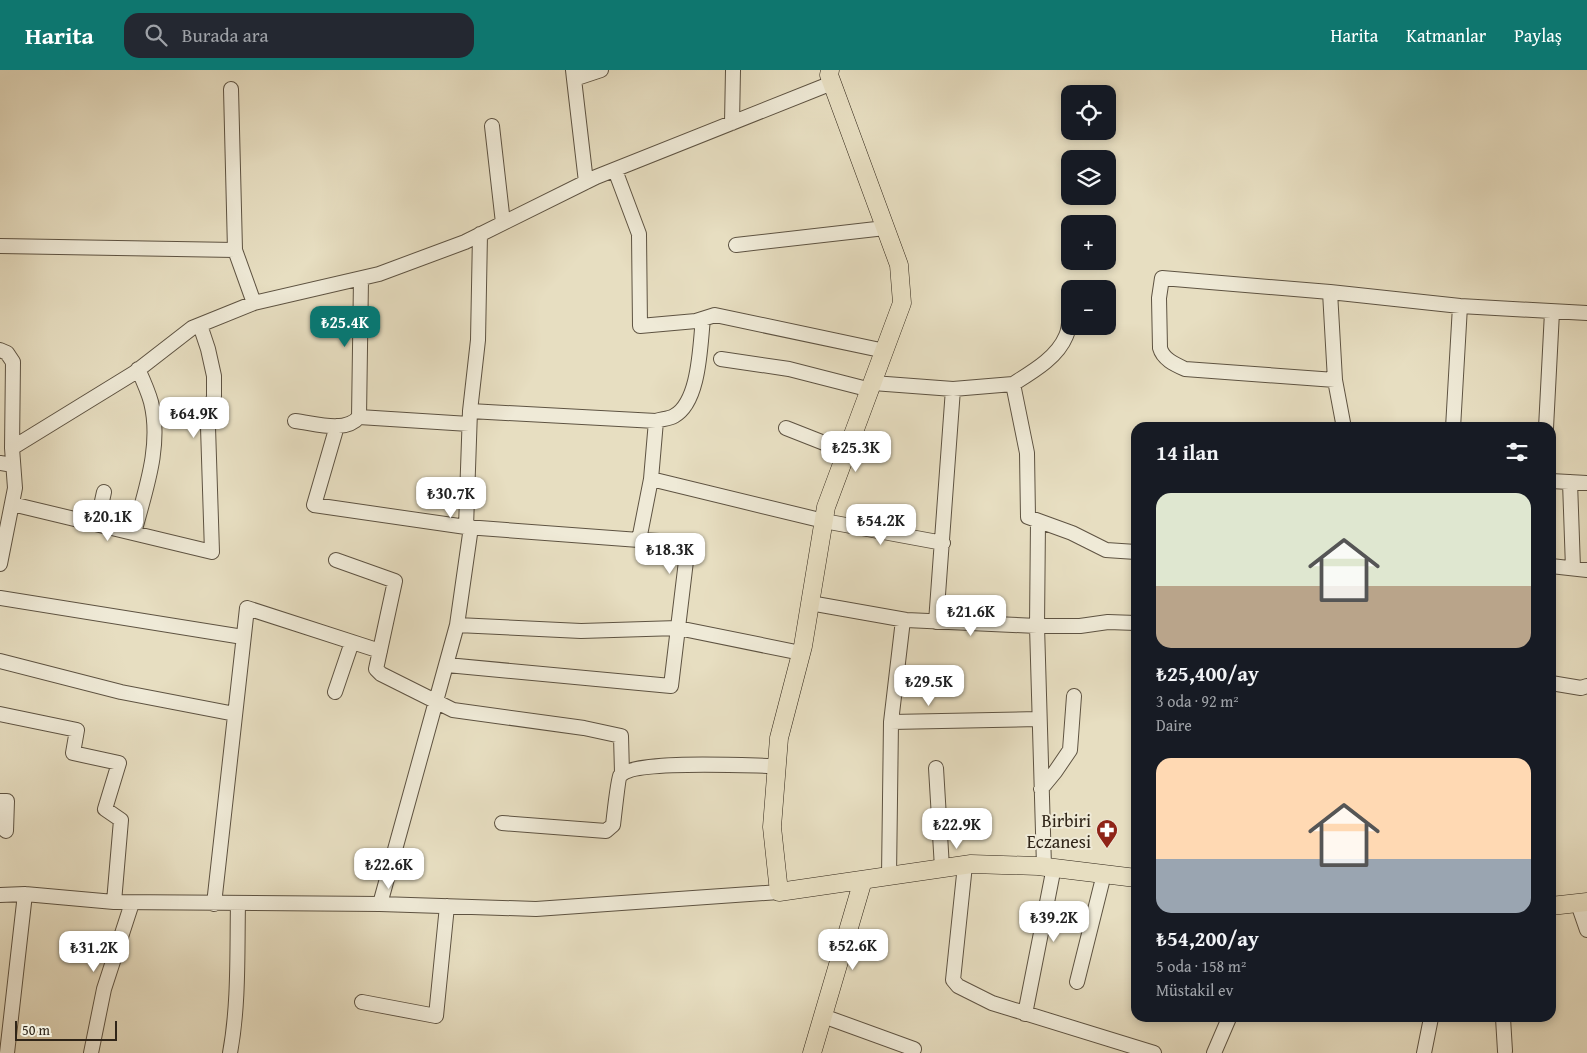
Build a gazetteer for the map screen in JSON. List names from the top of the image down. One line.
{"places":{"pharmacy":["Birbiri Eczanesi"]},"scale_bar":"50 m","page":{"header":"Harita","search":"Burada ara","nav":["Harita","Katmanlar","Paylaş"],"map_buttons":["+","−"],"price":["₺25.4K","₺64.9K","₺25.3K","₺30.7K","₺20.1K","₺54.2K","₺18.3K","₺21.6K","₺29.5K","₺22.9K","₺22.6K","₺39.2K","₺52.6K","₺31.2K"],"heading":"14 ilan","list":[{"name":"₺25,400/ay","note":"3 oda · 92 m² · Daire"},{"name":"₺54,200/ay","note":"5 oda · 158 m² · Müstakil ev"}],"scale":"50 m"}}
